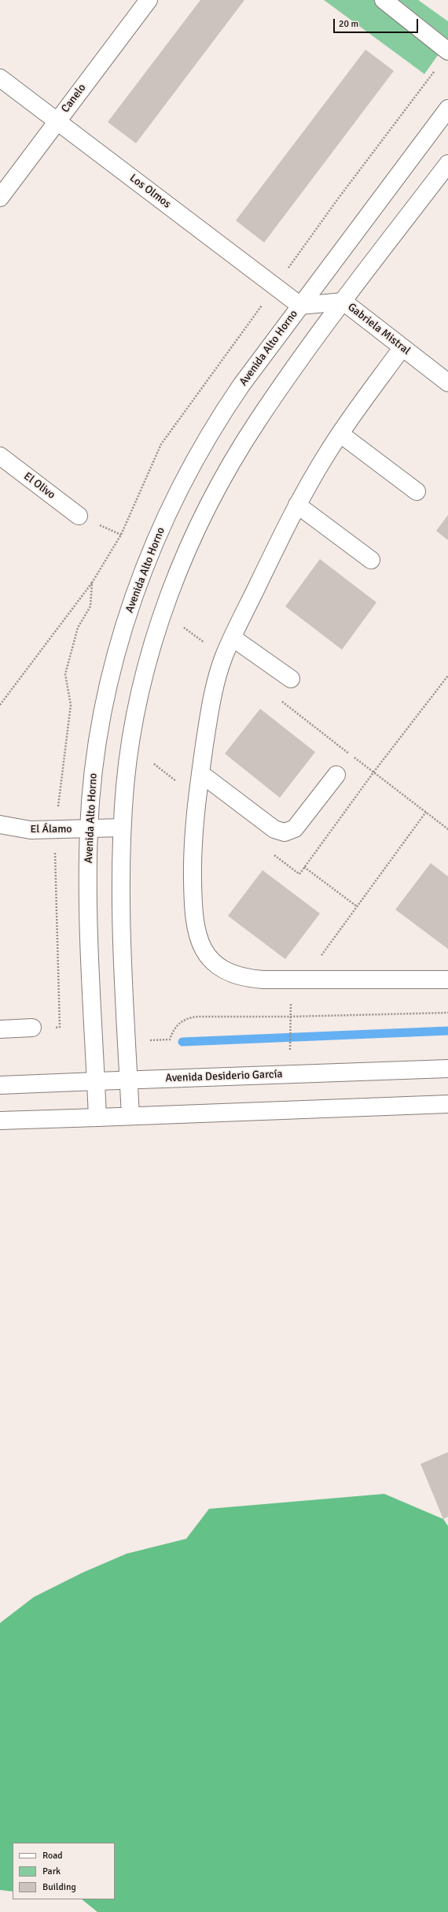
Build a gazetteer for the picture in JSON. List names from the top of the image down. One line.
{"streets":{"main road":["Canelo","Los Olmos","Gabriela Mistral","Avenida Alto Horno","El Olivo","El Álamo","Avenida Desiderio García"]},"crossings":[["Canelo","Los Olmos"],["Los Olmos","Gabriela Mistral"],["Los Olmos","Avenida Alto Horno"],["Gabriela Mistral","Avenida Alto Horno"],["Avenida Alto Horno","El Álamo"],["Avenida Alto Horno","Avenida Desiderio García"]],"legend":["Road","Park","Building"],"scale_bar":"20 m"}
